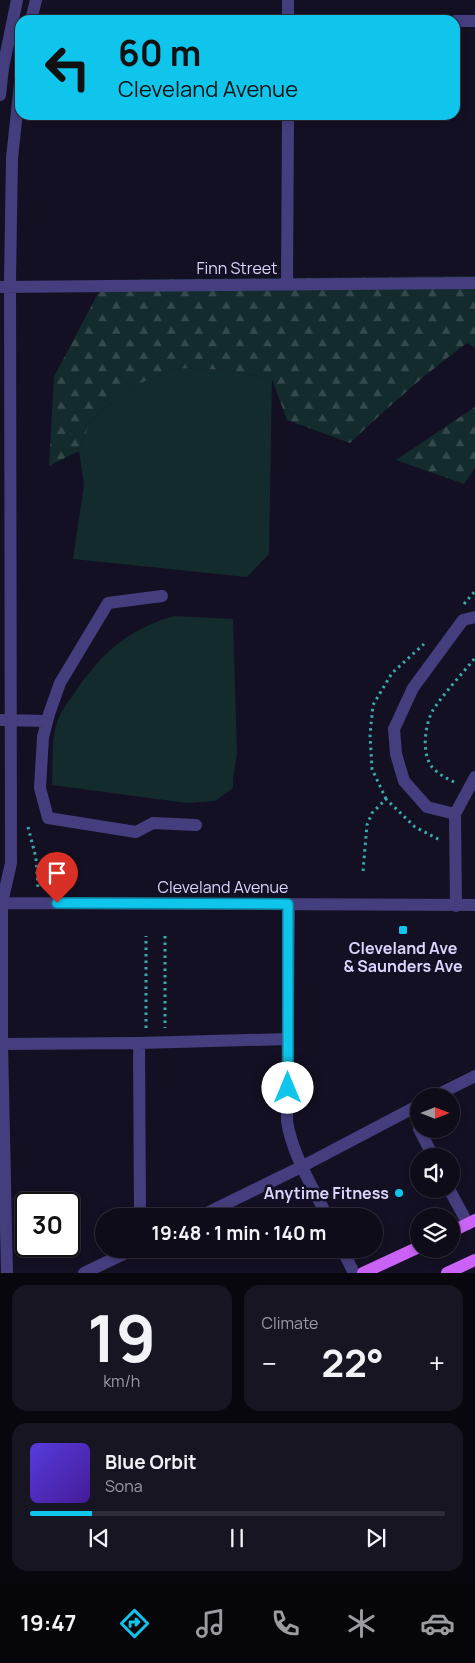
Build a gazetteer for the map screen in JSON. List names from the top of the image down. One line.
{"streets":{"street":["Finn Street","Cleveland Avenue"]},"places":{"transit":["Cleveland Ave & Saunders Ave"],"other":["Anytime Fitness"]},"north":"right","page":{"turn":["60 m","Cleveland Avenue"],"limit":"30","trip":"19:48 · 1 min · 140 m","tile":[["19","km/h"],"Climate"],"heat":["−","22°","+"],"song":["Blue Orbit","Sona"],"tabs":"19:47"}}
